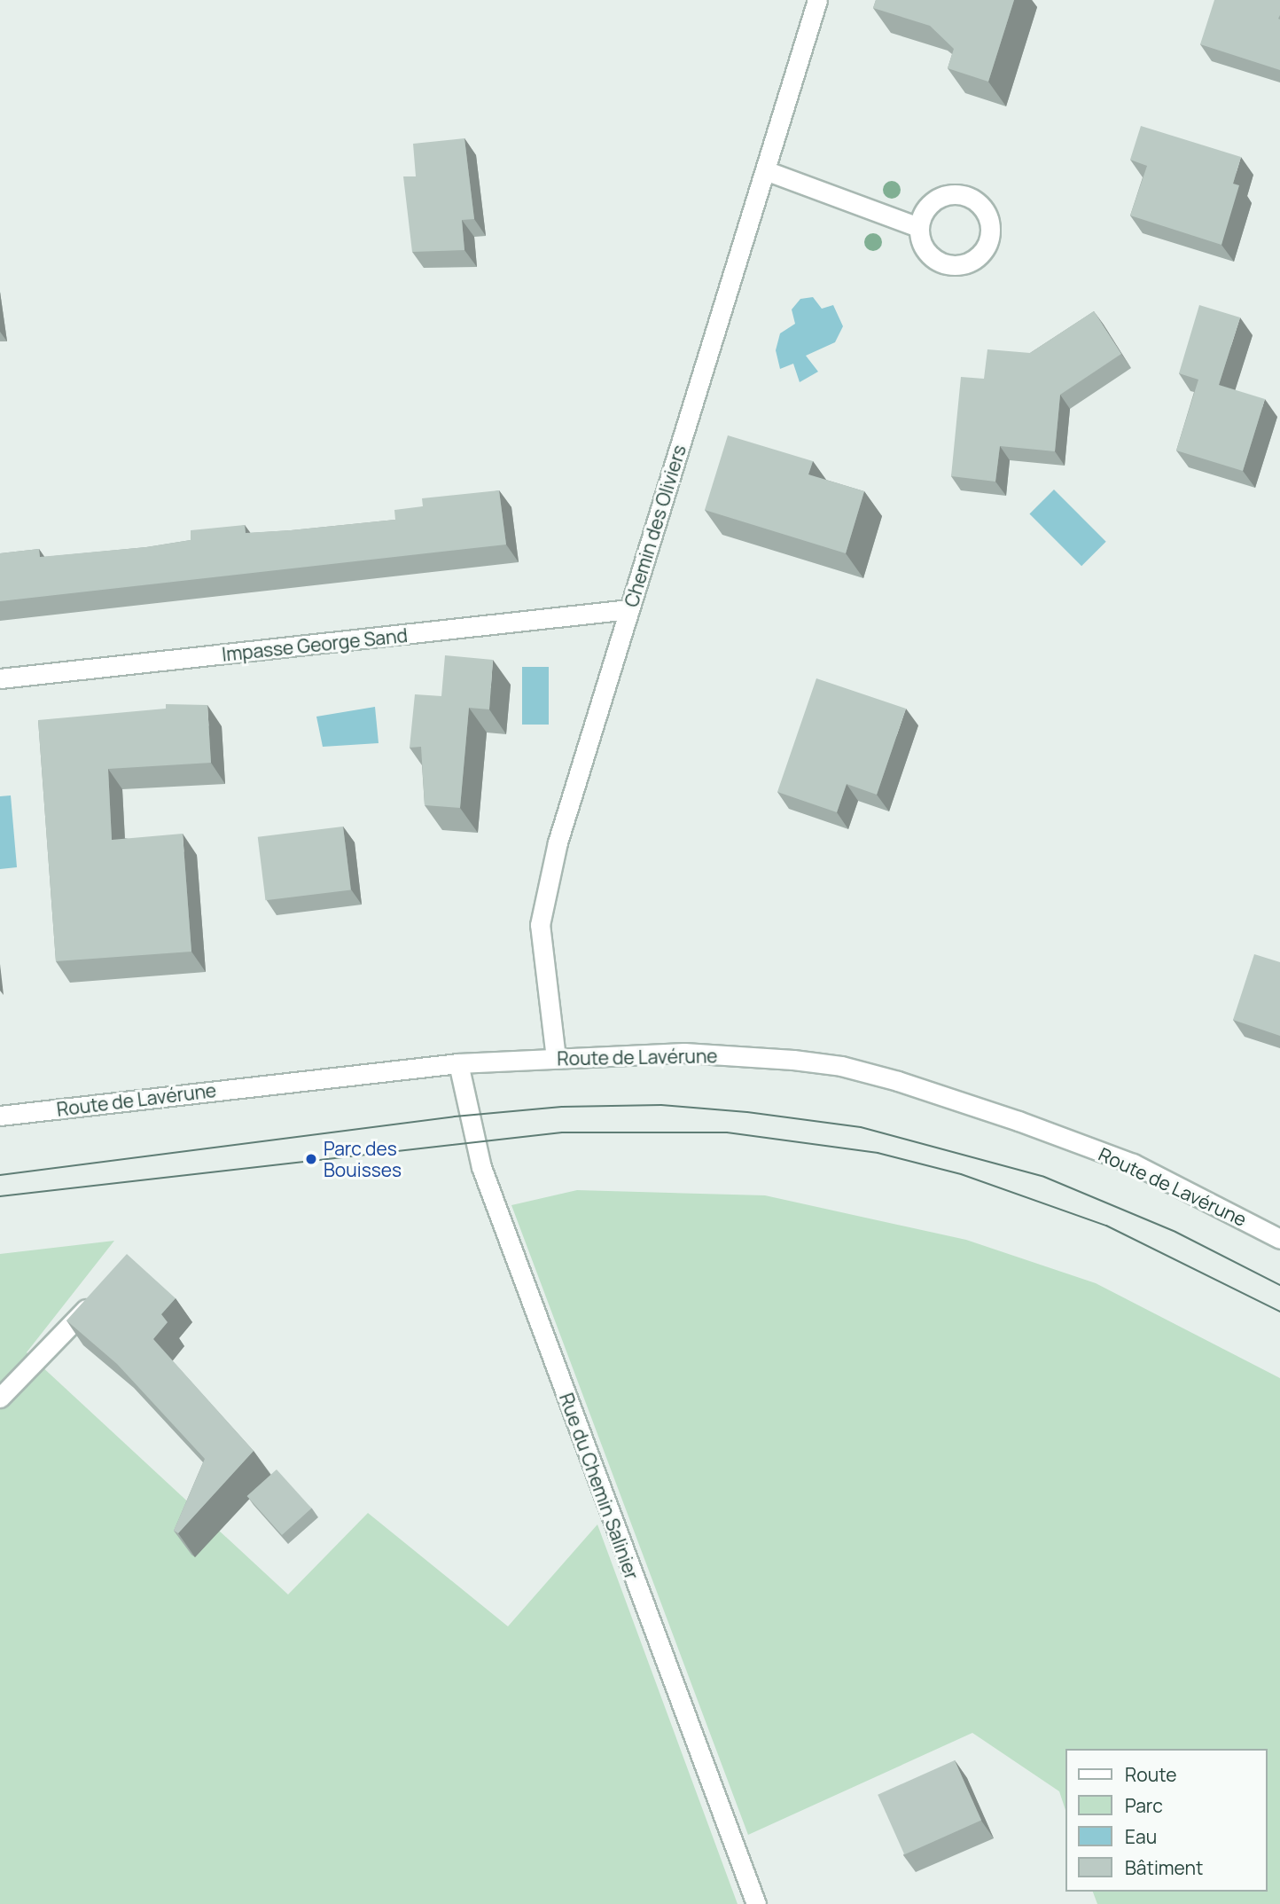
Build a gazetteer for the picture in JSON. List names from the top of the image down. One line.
{"streets":{"street":["Chemin des Oliviers","Impasse George Sand","Route de Lavérune","Rue du Chemin Salinier"]},"crossings":[["Chemin des Oliviers","Impasse George Sand"],["Chemin des Oliviers","Route de Lavérune"],["Route de Lavérune","Rue du Chemin Salinier"]],"places":["Parc des Bouisses"],"legend":["Route","Parc","Eau","Bâtiment"]}
